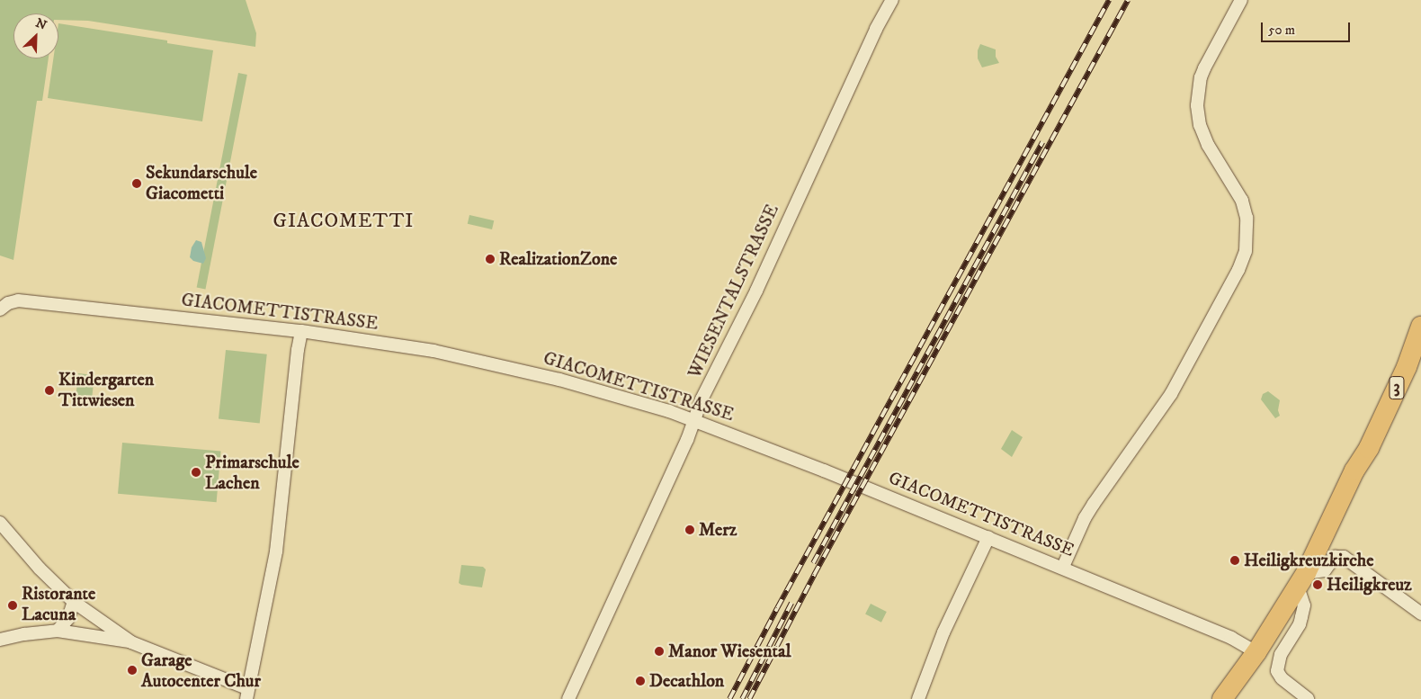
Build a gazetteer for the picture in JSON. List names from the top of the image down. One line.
{"streets":{"main road":["3"],"street":["WIESENTALSTRASSE","GIACOMETTISTRASSE"]},"crossings":[["WIESENTALSTRASSE","GIACOMETTISTRASSE"],["GIACOMETTISTRASSE","3"]],"districts":["GIACOMETTI"],"places":["Sekundarschule Giacometti","RealizationZone","Kindergarten Tittwiesen","Primarschule Lachen","Merz","Heiligkreuzkirche","Heiligkreuz","Ristorante Lacuna","Manor Wiesental","Garage Autocenter Chur","Decathlon"],"scale_bar":"50 m","north":"top right"}
